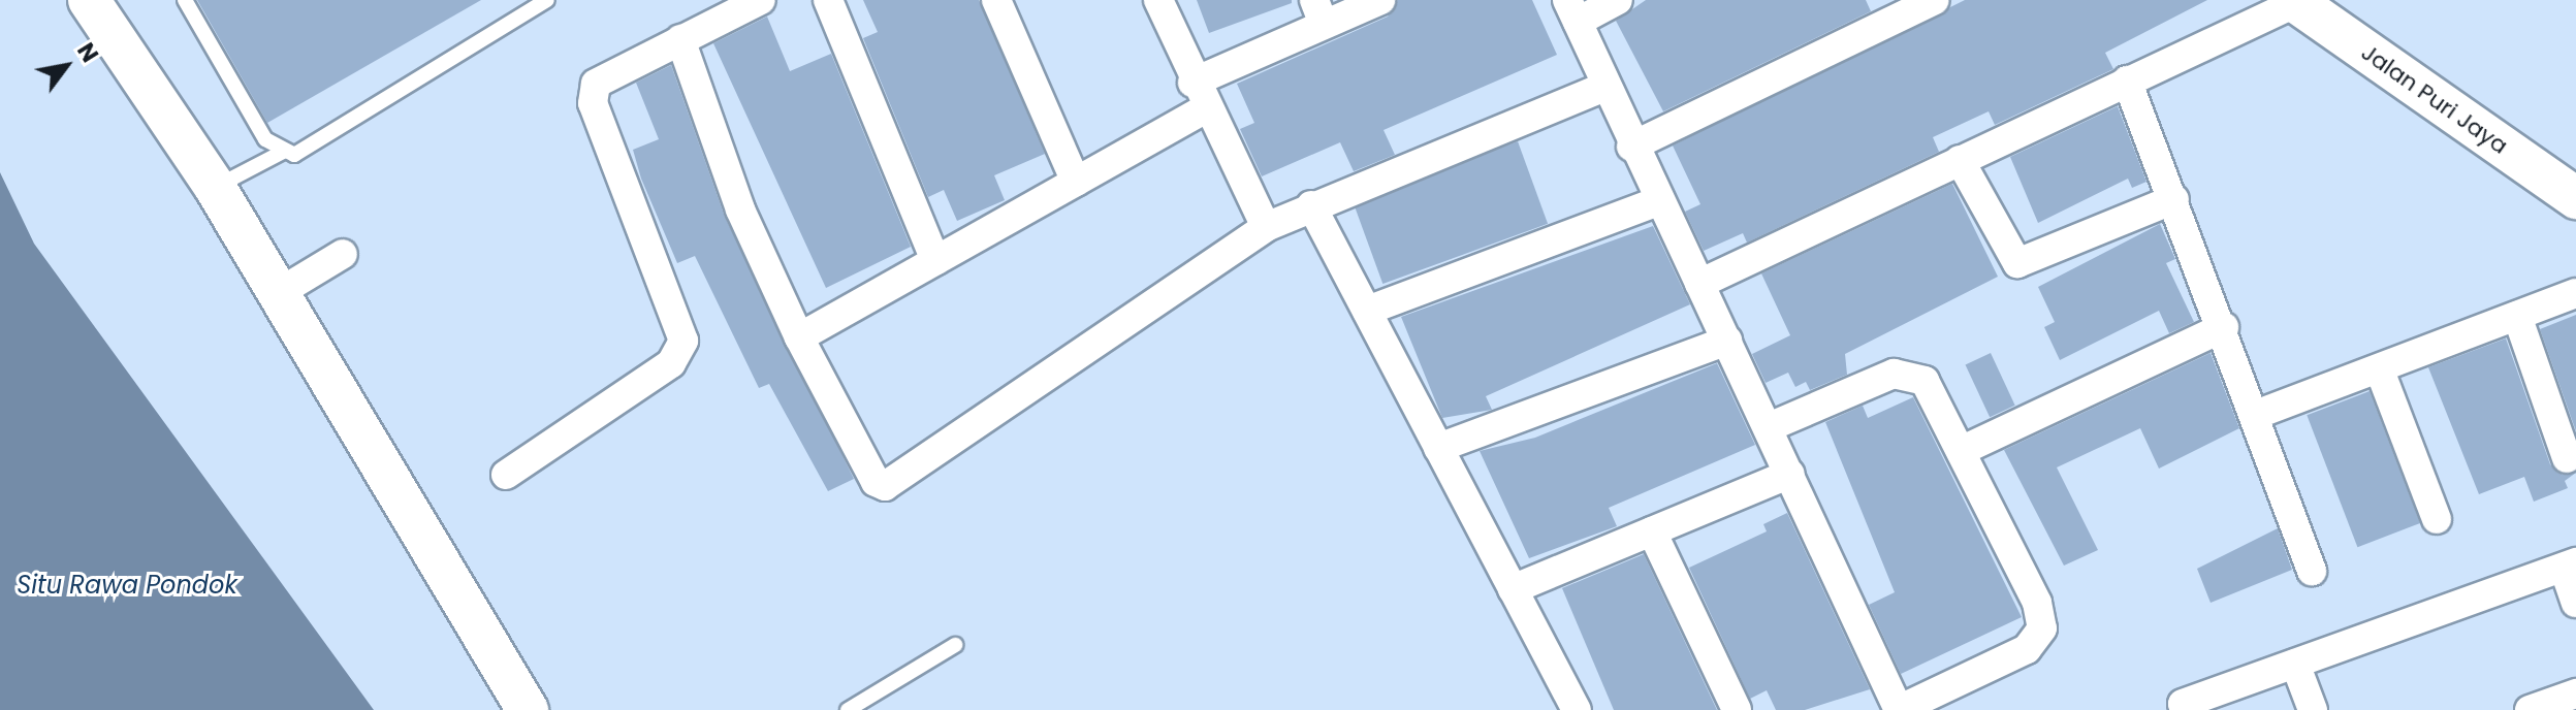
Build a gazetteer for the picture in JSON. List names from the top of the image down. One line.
{"streets":{"street":["Jalan Puri Jaya"]},"water":["Situ Rawa Pondok"],"north":"top right"}
